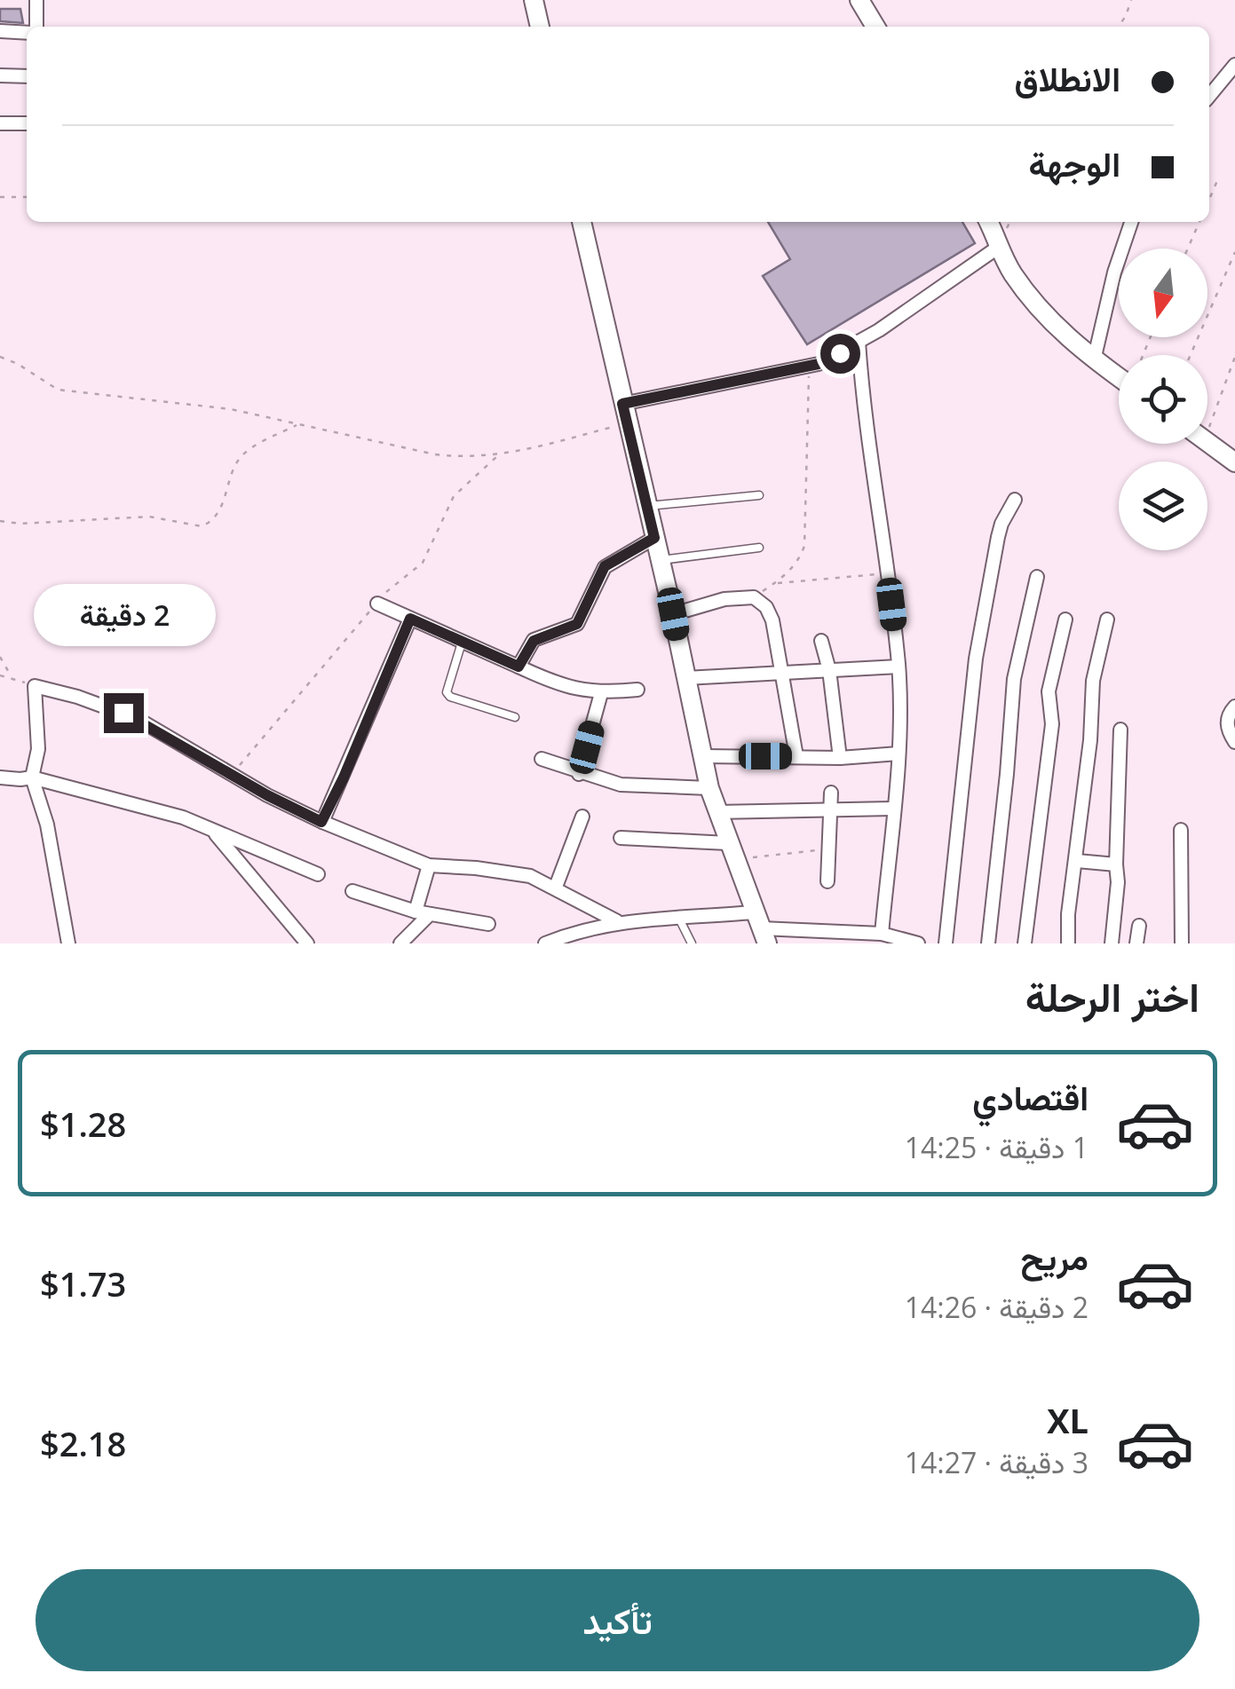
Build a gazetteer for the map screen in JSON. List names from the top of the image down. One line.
{"north":"bottom","page":{"banner":["الانطلاق","الوجهة"],"bubble":"2 دقيقة","heading":"اختر الرحلة","list":[{"name":"اقتصادي","note":"1 دقيقة · 14:25","value":"$1.28"},{"name":"مريح","note":"2 دقيقة · 14:26","value":"$1.73"},{"name":"XL","note":"3 دقيقة · 14:27","value":"$2.18"}],"buttons":"تأكيد"}}
